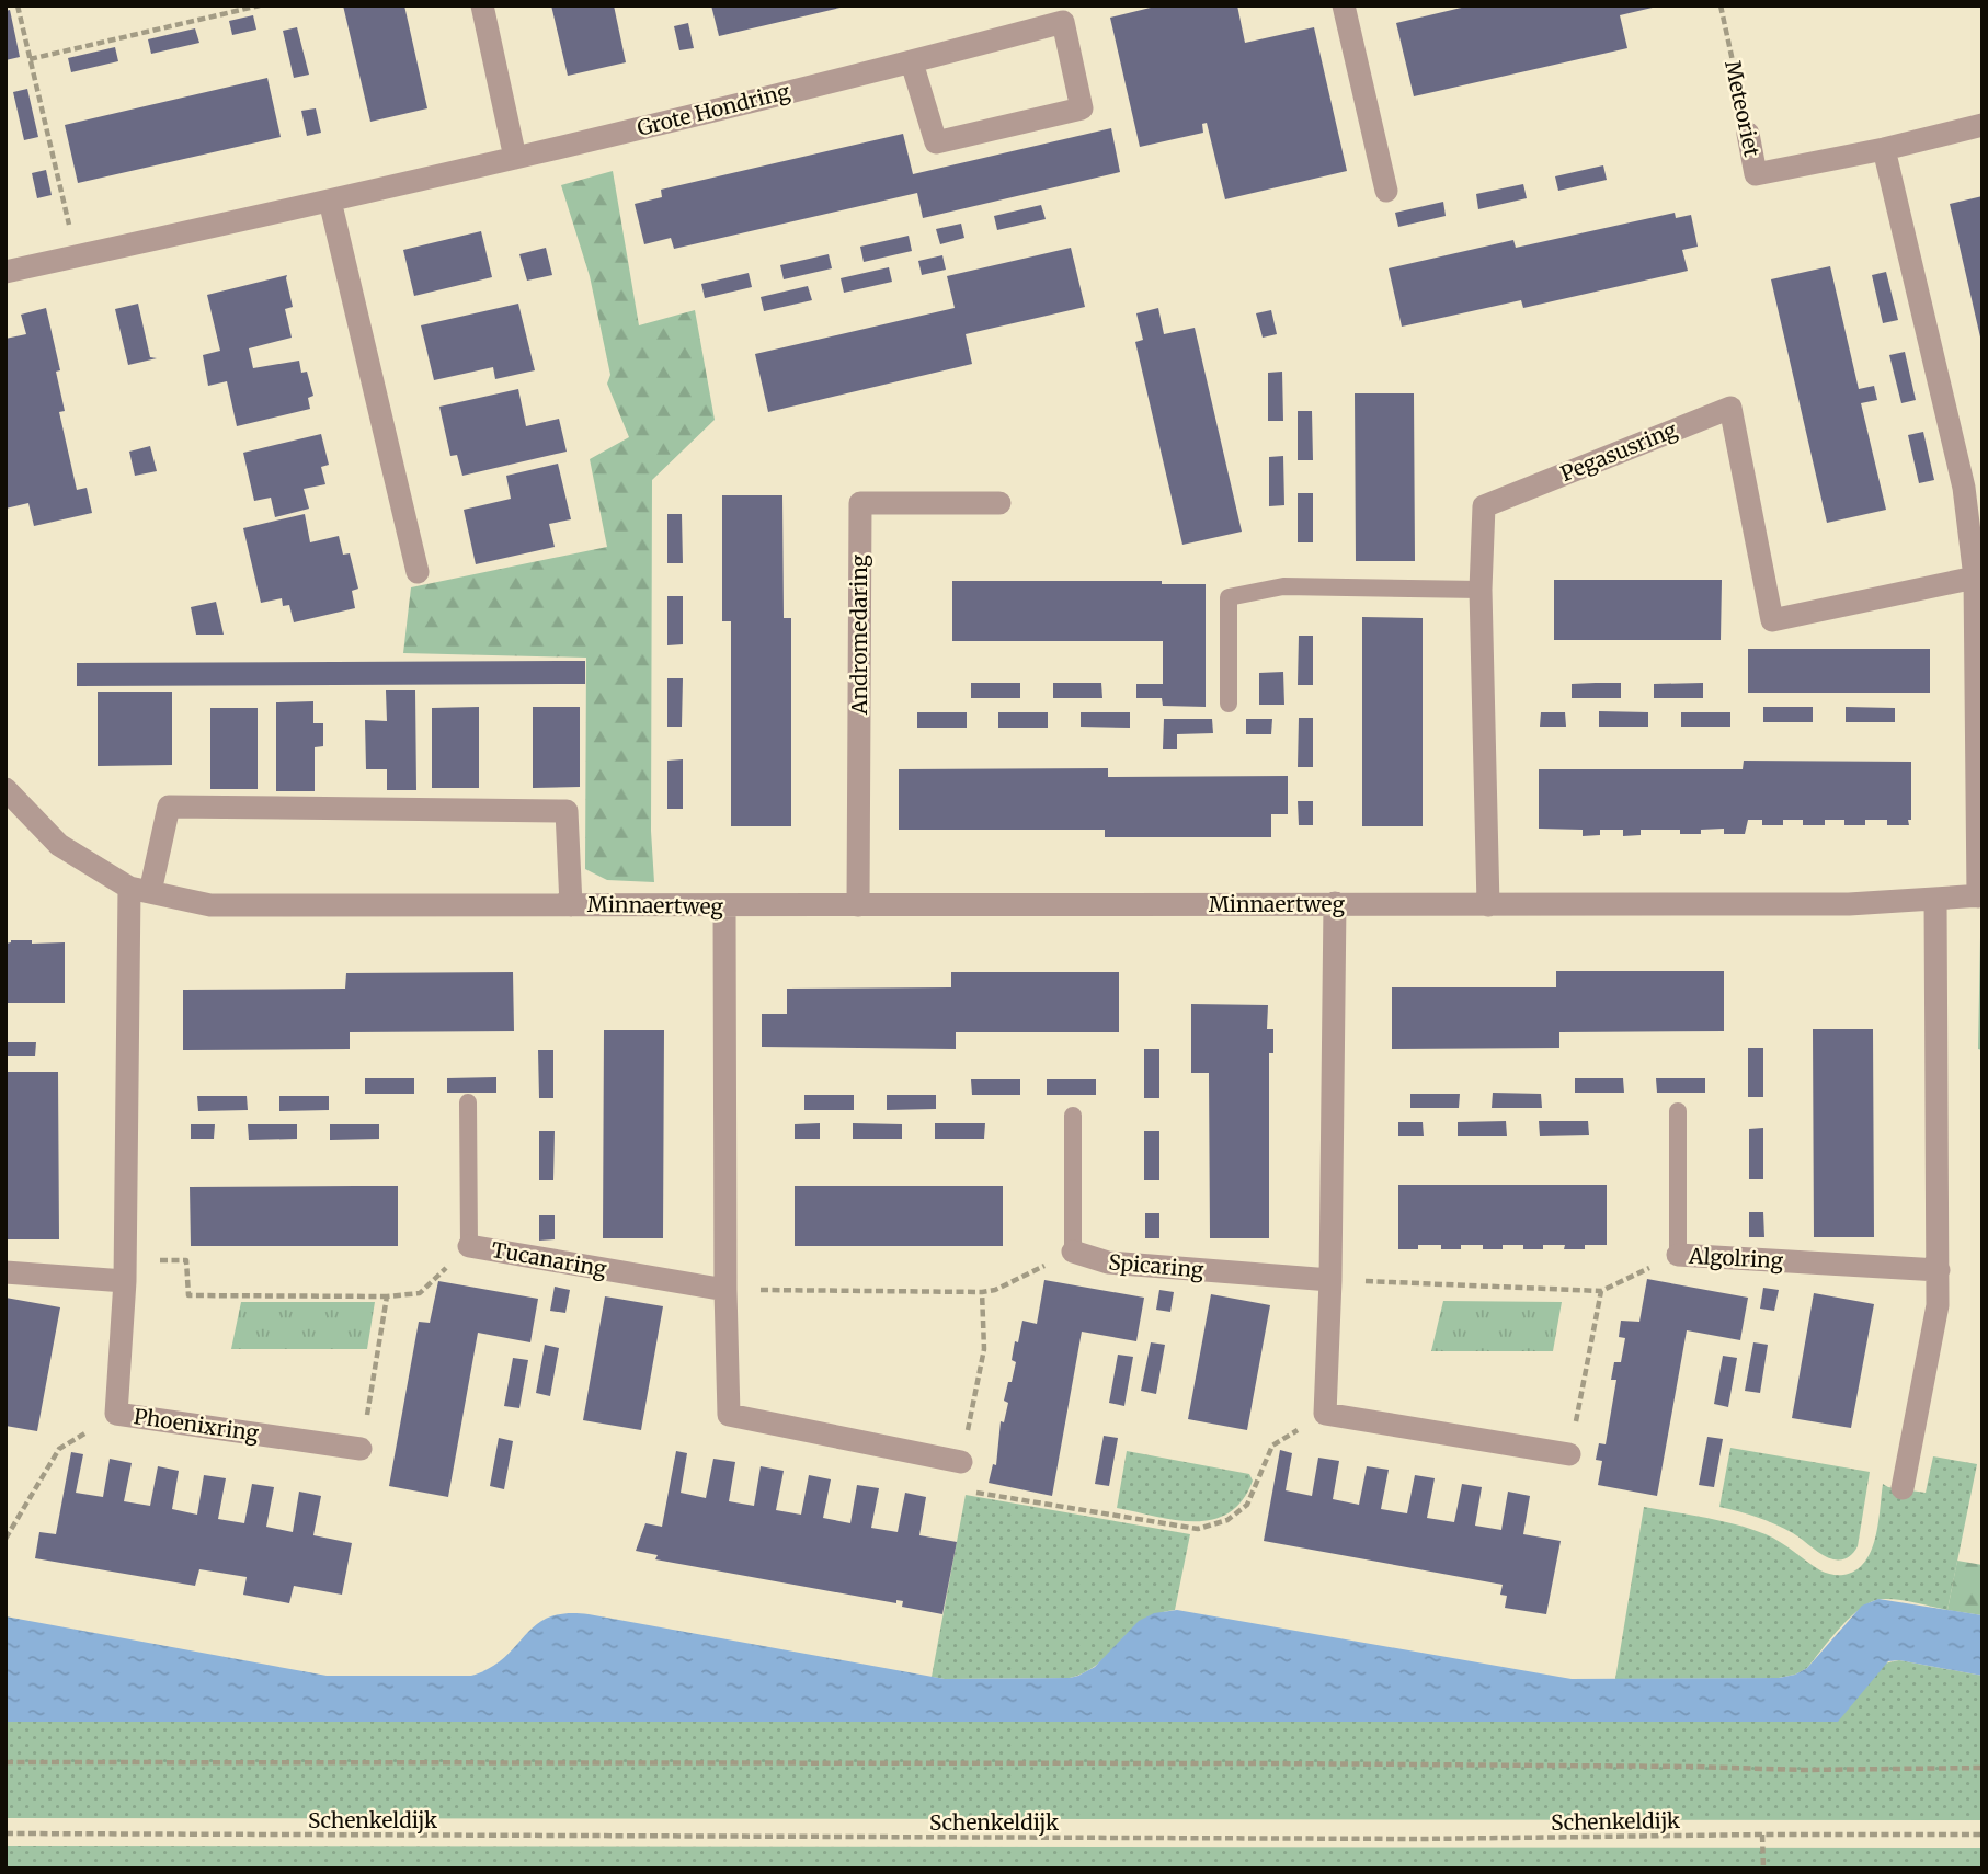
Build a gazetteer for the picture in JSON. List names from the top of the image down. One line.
{"streets":{"street":["Meteoriet","Grote Hondring","Pegasusring","Andromedaring","Minnaertweg","Algolring","Tucanaring","Spicaring","Phoenixring"],"path":["Schenkeldijk"]},"crossings":[["Pegasusring","Minnaertweg"],["Andromedaring","Minnaertweg"],["Minnaertweg","Phoenixring"]]}
